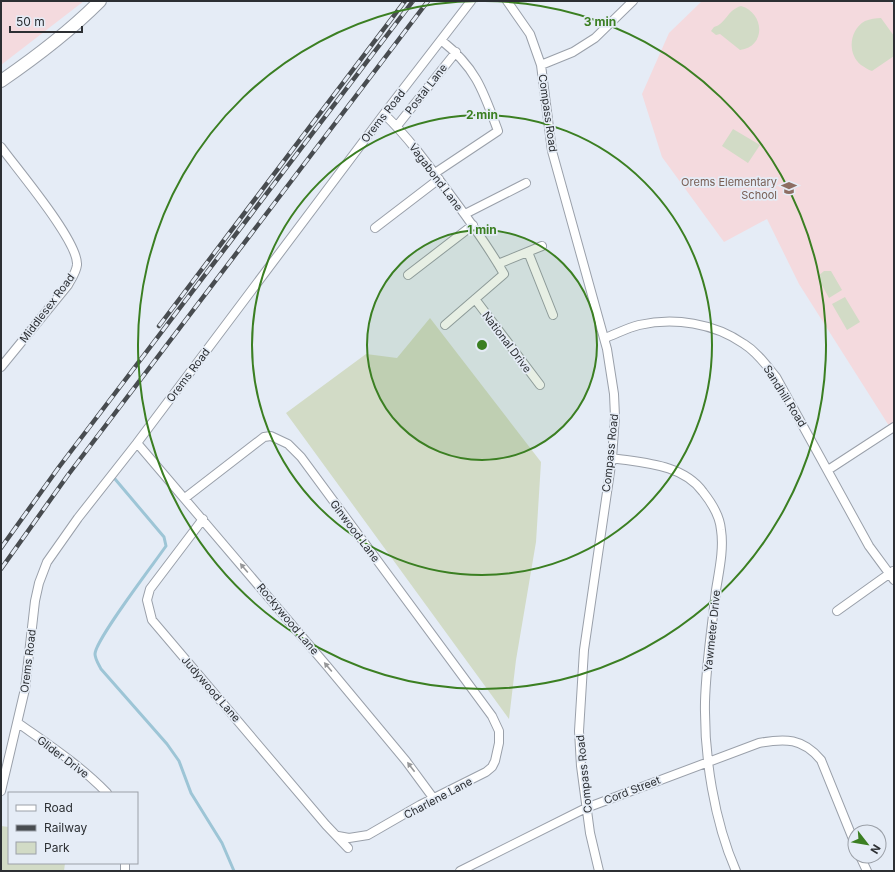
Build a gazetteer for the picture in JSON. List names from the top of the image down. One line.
{"streets":{"street":["Postal Lane","Compass Road","Orems Road","Vagabond Lane","Middlesex Road","National Drive","Sandhill Road","Ginwood Lane","Rockywood Lane","Yawmeter Drive","Judywood Lane","Glider Drive","Cord Street","Charlene Lane"]},"crossings":[["Postal Lane","Vagabond Lane"],["Compass Road","Sandhill Road"],["Compass Road","Yawmeter Drive"],["Compass Road","Cord Street"],["Orems Road","Vagabond Lane"],["Orems Road","Rockywood Lane"],["Orems Road","Glider Drive"],["Ginwood Lane","Rockywood Lane"],["Ginwood Lane","Charlene Lane"],["Rockywood Lane","Judywood Lane"],["Rockywood Lane","Charlene Lane"],["Yawmeter Drive","Cord Street"],["Judywood Lane","Charlene Lane"]],"one_way":["Rockywood Lane"],"places":{"school or university":["Orems Elementary School"]},"legend":["Road","Railway","Park"],"scale_bar":"50 m","north":"bottom right","rings":["3 min","2 min","1 min"]}
